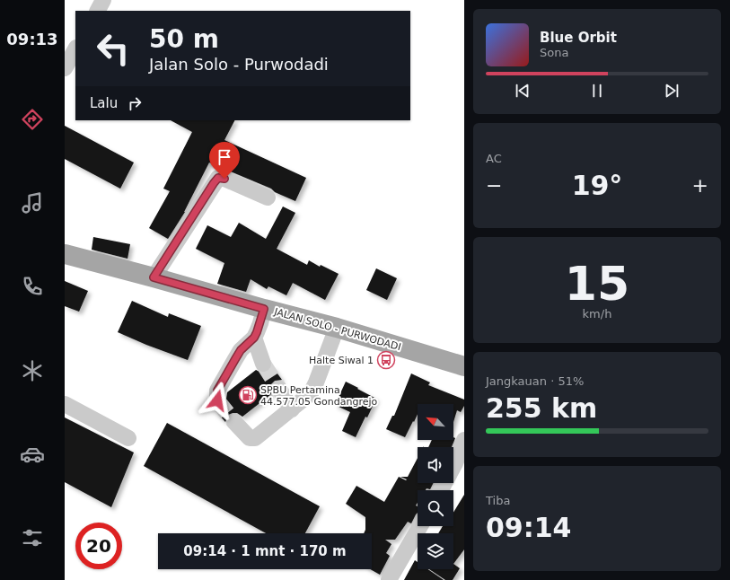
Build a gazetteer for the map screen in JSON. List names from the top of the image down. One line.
{"streets":{"main road":["JALAN SOLO - PURWODADI"]},"places":{"bus stop":["Halte Siwal 1"],"fuel station":["SPBU Pertamina 44.577.05 Gondangrejo"]},"north":"top left","page":{"tabs":"09:13","turn":["50 m","Jalan Solo - Purwodadi"],"song":["Blue Orbit","Sona"],"then":"Lalu","tile":["AC",["15","km/h"],["Jangkauan · 51%","255 km"],["Tiba","09:14"]],"heat":["−","19°","+"],"limit":"20","trip":"09:14 · 1 mnt · 170 m"}}
